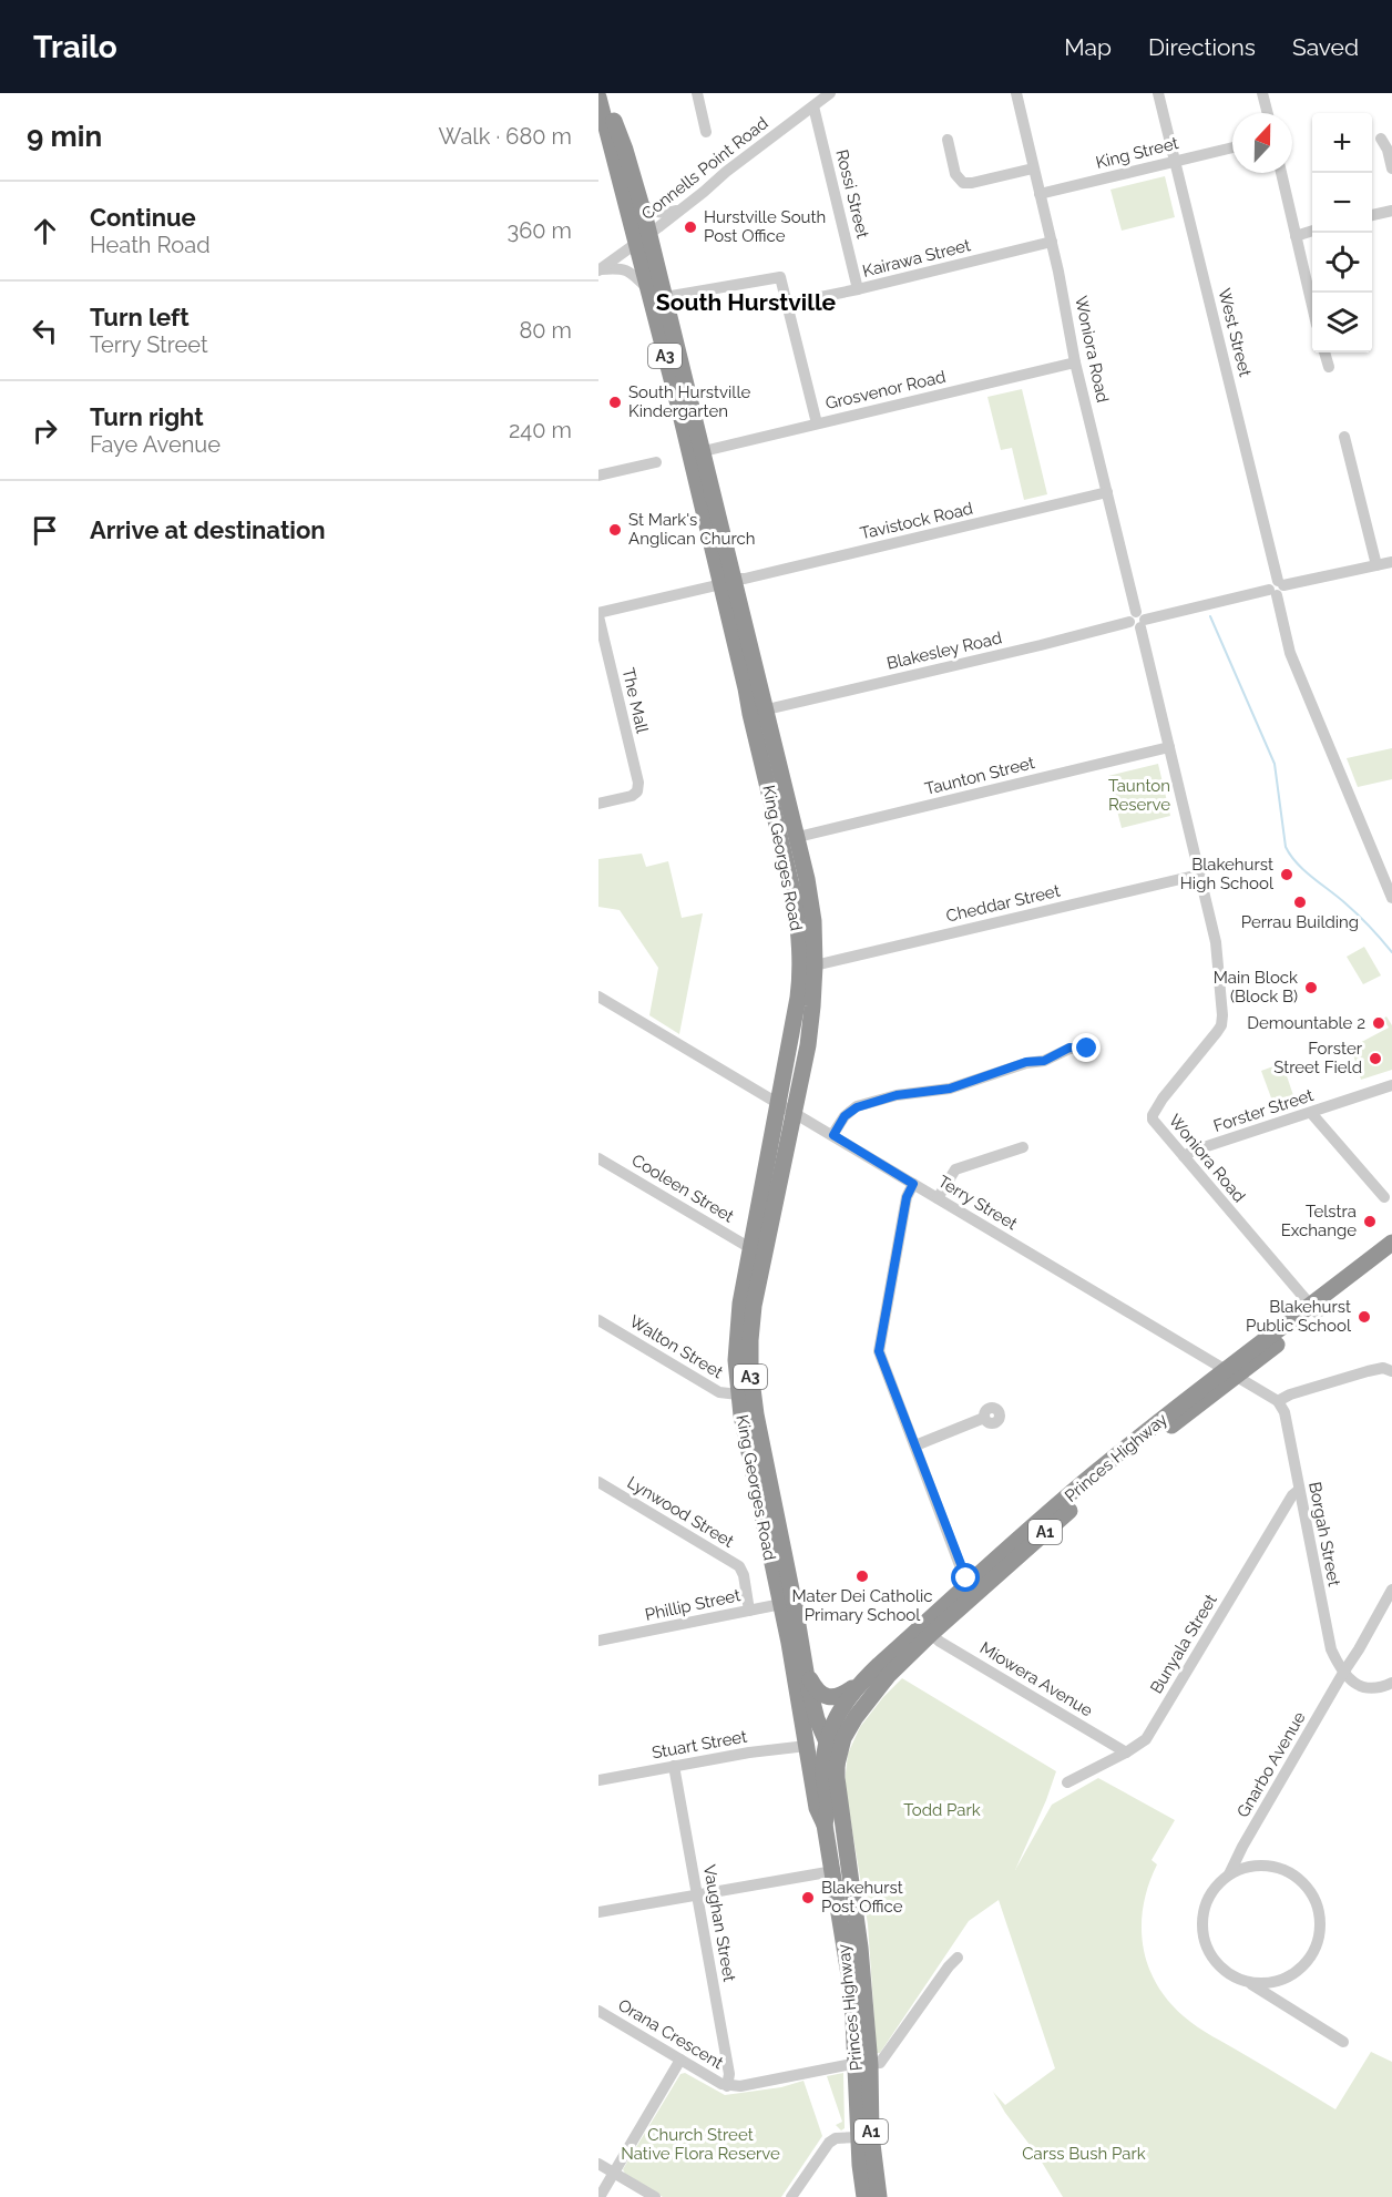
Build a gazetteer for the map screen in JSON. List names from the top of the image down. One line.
{"streets":{"highway":["A3","King Georges Road","Princes Highway","A1"],"street":["King Street","Connells Point Road","Rossi Street","Kairawa Street","West Street","Woniora Road","Grosvenor Road","Tavistock Road","Blakesley Road","The Mall","Taunton Street","Cheddar Street","Forster Street","Cooleen Street","Terry Street","Walton Street","Lynwood Street","Borgah Street","Phillip Street","Bunyala Street","Miowera Avenue","Stuart Street","Gnarbo Avenue","Vaughan Street","Orana Crescent"]},"crossings":[["King Street","West Street"],["King Street","Woniora Road"],["Connells Point Road","Rossi Street"],["Connells Point Road","King Georges Road"],["Rossi Street","Kairawa Street"],["Kairawa Street","Woniora Road"],["West Street","Blakesley Road"],["Woniora Road","Grosvenor Road"],["Woniora Road","Tavistock Road"],["Woniora Road","Blakesley Road"],["Woniora Road","Taunton Street"],["Woniora Road","Cheddar Street"],["Woniora Road","Forster Street"],["Woniora Road","Princes Highway"],["Grosvenor Road","King Georges Road"],["Tavistock Road","The Mall"],["Tavistock Road","King Georges Road"],["Blakesley Road","King Georges Road"],["Taunton Street","King Georges Road"],["King Georges Road","Cheddar Street"],["King Georges Road","Cooleen Street"],["King Georges Road","Terry Street"],["King Georges Road","Walton Street"],["King Georges Road","Princes Highway"],["King Georges Road","Phillip Street"],["King Georges Road","Stuart Street"],["Terry Street","Princes Highway"],["Terry Street","Borgah Street"],["Princes Highway","Miowera Avenue"],["Lynwood Street","Phillip Street"],["Borgah Street","Bunyala Street"],["Borgah Street","Gnarbo Avenue"],["Bunyala Street","Miowera Avenue"],["Stuart Street","Vaughan Street"],["Vaughan Street","Orana Crescent"]],"districts":["South Hurstville"],"parks":["Taunton Reserve","Todd Park","Church Street Native Flora Reserve","Carss Bush Park"],"places":["Hurstville South Post Office","South Hurstville Kindergarten","St Mark's Anglican Church","Blakehurst High School","Perrau Building","Main Block (Block B)","Demountable 2","Forster Street Field","Telstra Exchange","Blakehurst Public School","Mater Dei Catholic Primary School","Blakehurst Post Office"],"north":"top","page":{"header":"Trailo","nav":["Map","Directions","Saved"],"heading":["9 min","Walk · 680 m"],"map_buttons":["+","−"],"list":[["Continue","Heath Road","360 m"],["Turn left","Terry Street","80 m"],["Turn right","Faye Avenue","240 m"],"Arrive at destination"]}}
